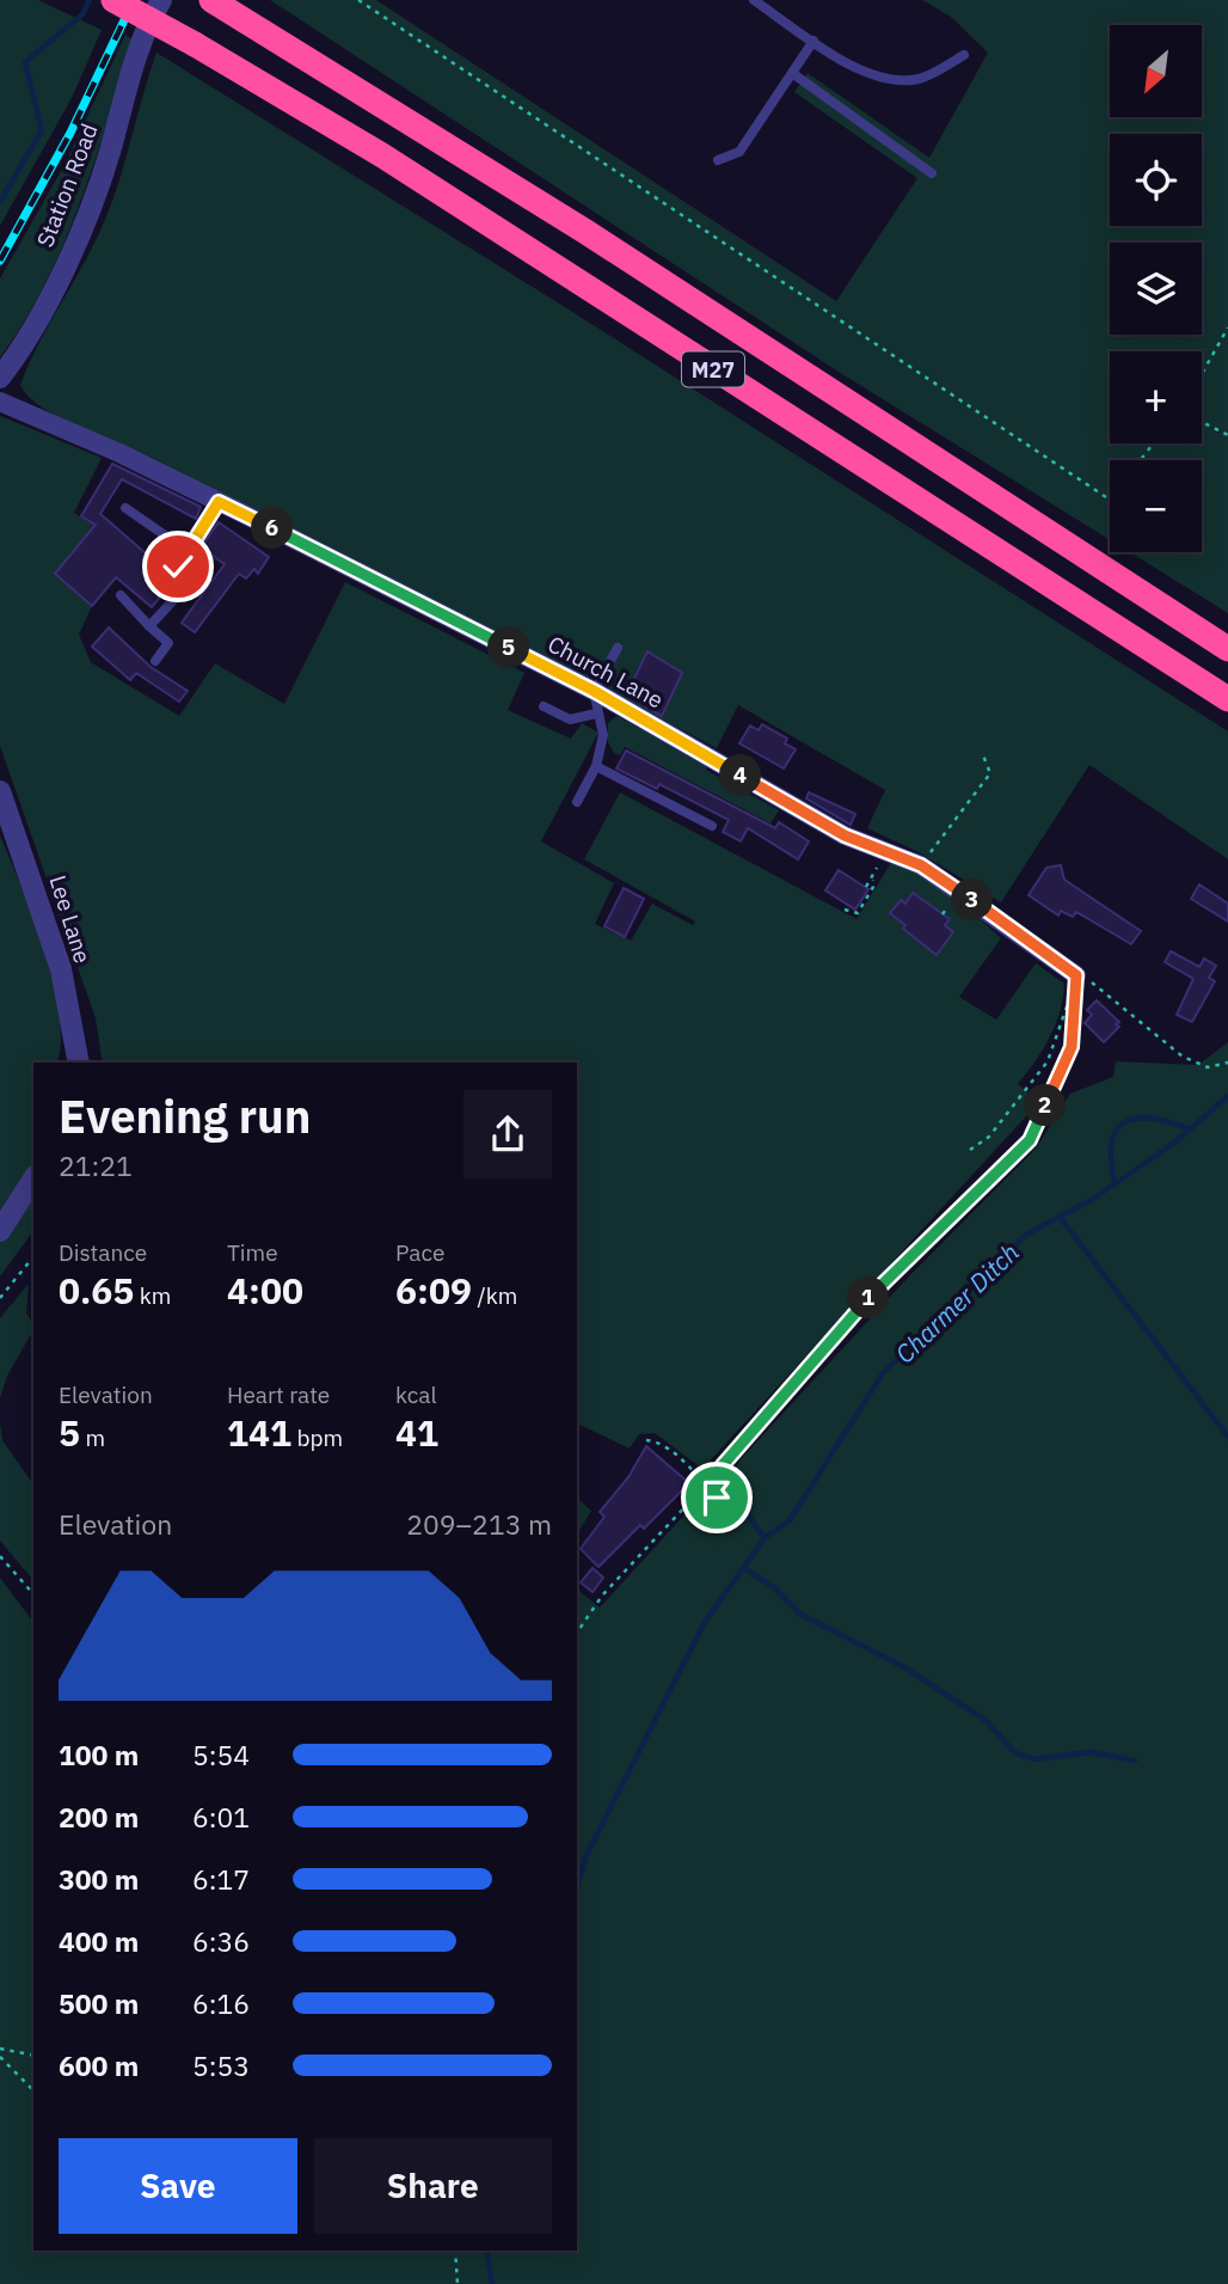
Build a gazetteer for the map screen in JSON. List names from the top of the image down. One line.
{"streets":{"highway":["M27"],"street":["Station Road","Church Lane","Lee Lane"]},"water":["Charmer Ditch"],"north":"bottom left","page":{"map_buttons":["+","−"],"pins":["6","5","4","3","2","1"],"heading":["Evening run","21:21"],"stats":[["Distance","0.65 km"],["Time","4:00"],["Pace","6:09 /km"],["Elevation","5 m"],["Heart rate","141 bpm"],["kcal","41"]],"chart":["Elevation","209–213 m"],"list":[{"name":"100 m","note":"5:54"},{"name":"200 m","note":"6:01"},{"name":"300 m","note":"6:17"},{"name":"400 m","note":"6:36"},{"name":"500 m","note":"6:16"},{"name":"600 m","note":"5:53"}],"buttons":["Save","Share"]}}
